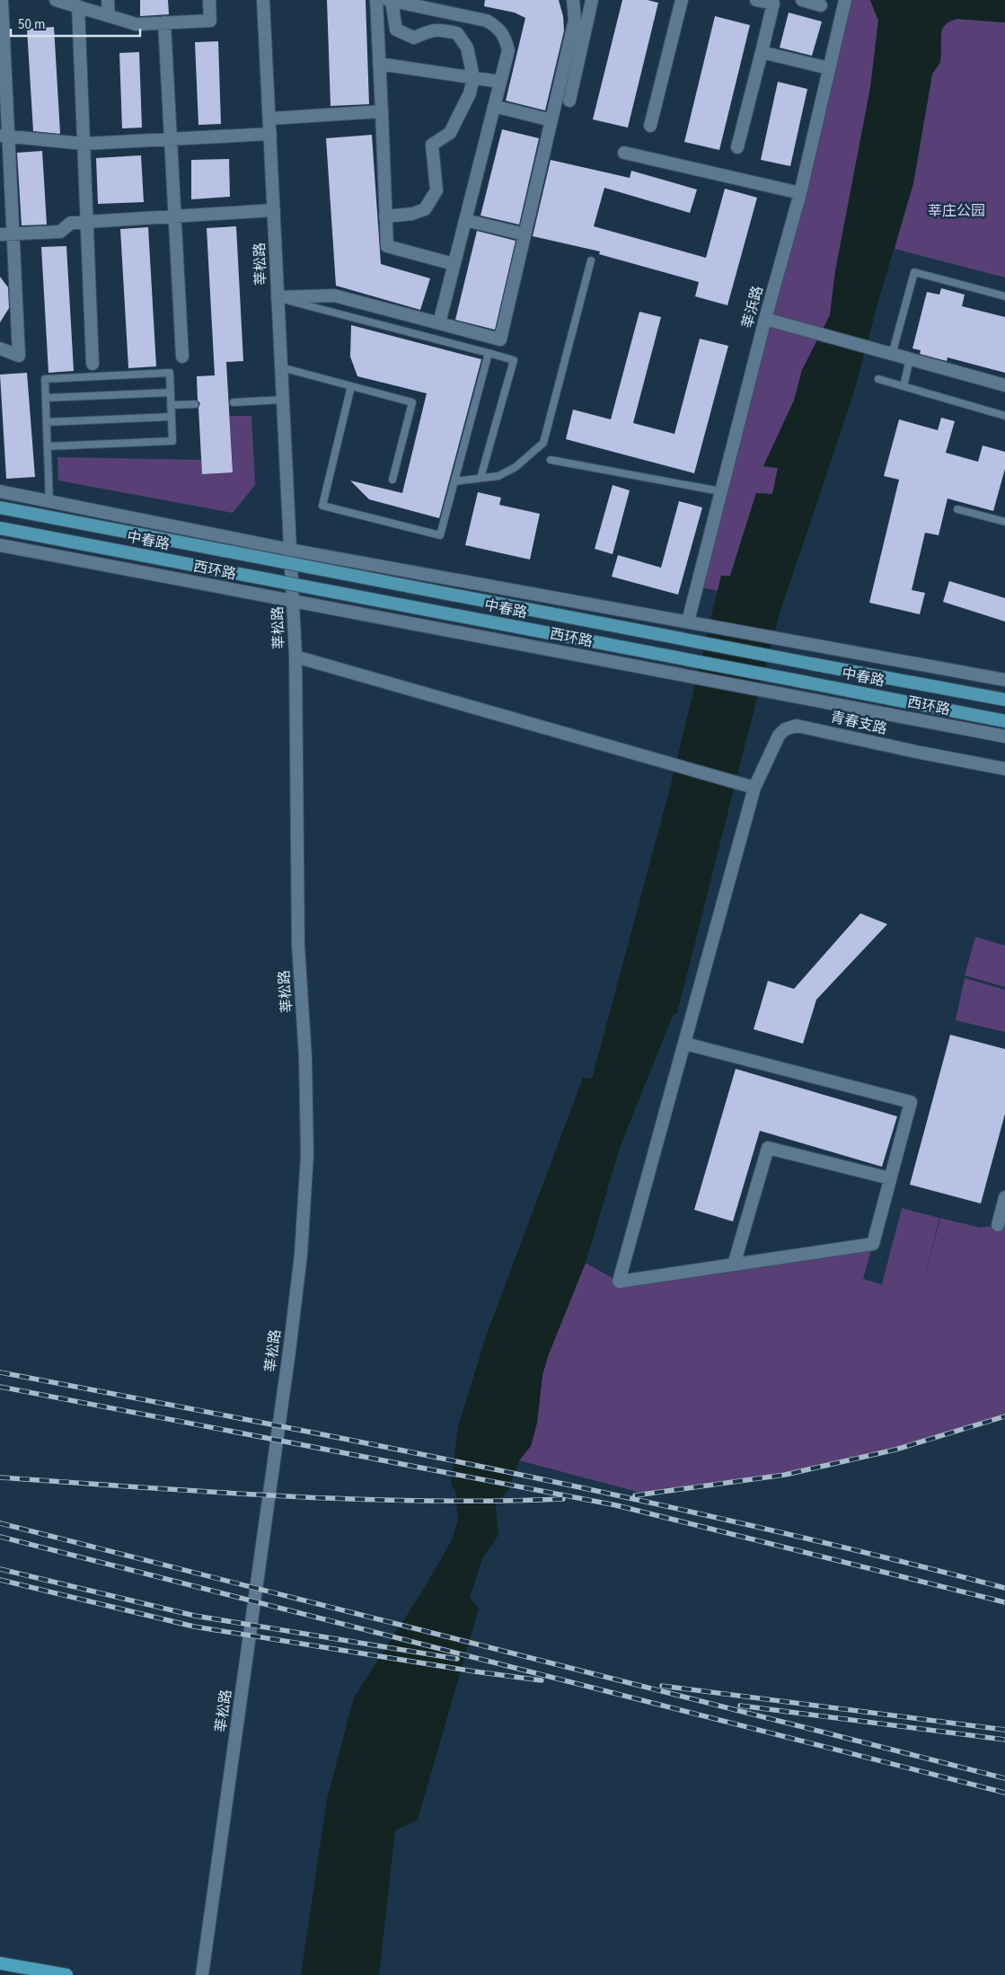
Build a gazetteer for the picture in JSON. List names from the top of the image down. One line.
{"streets":{"main road":["中春路"],"street":["莘松路","莘浜路","西环路","青春支路"]},"crossings":[["莘松路","西环路"]],"parks":["莘庄公园"],"scale_bar":"50 m"}
